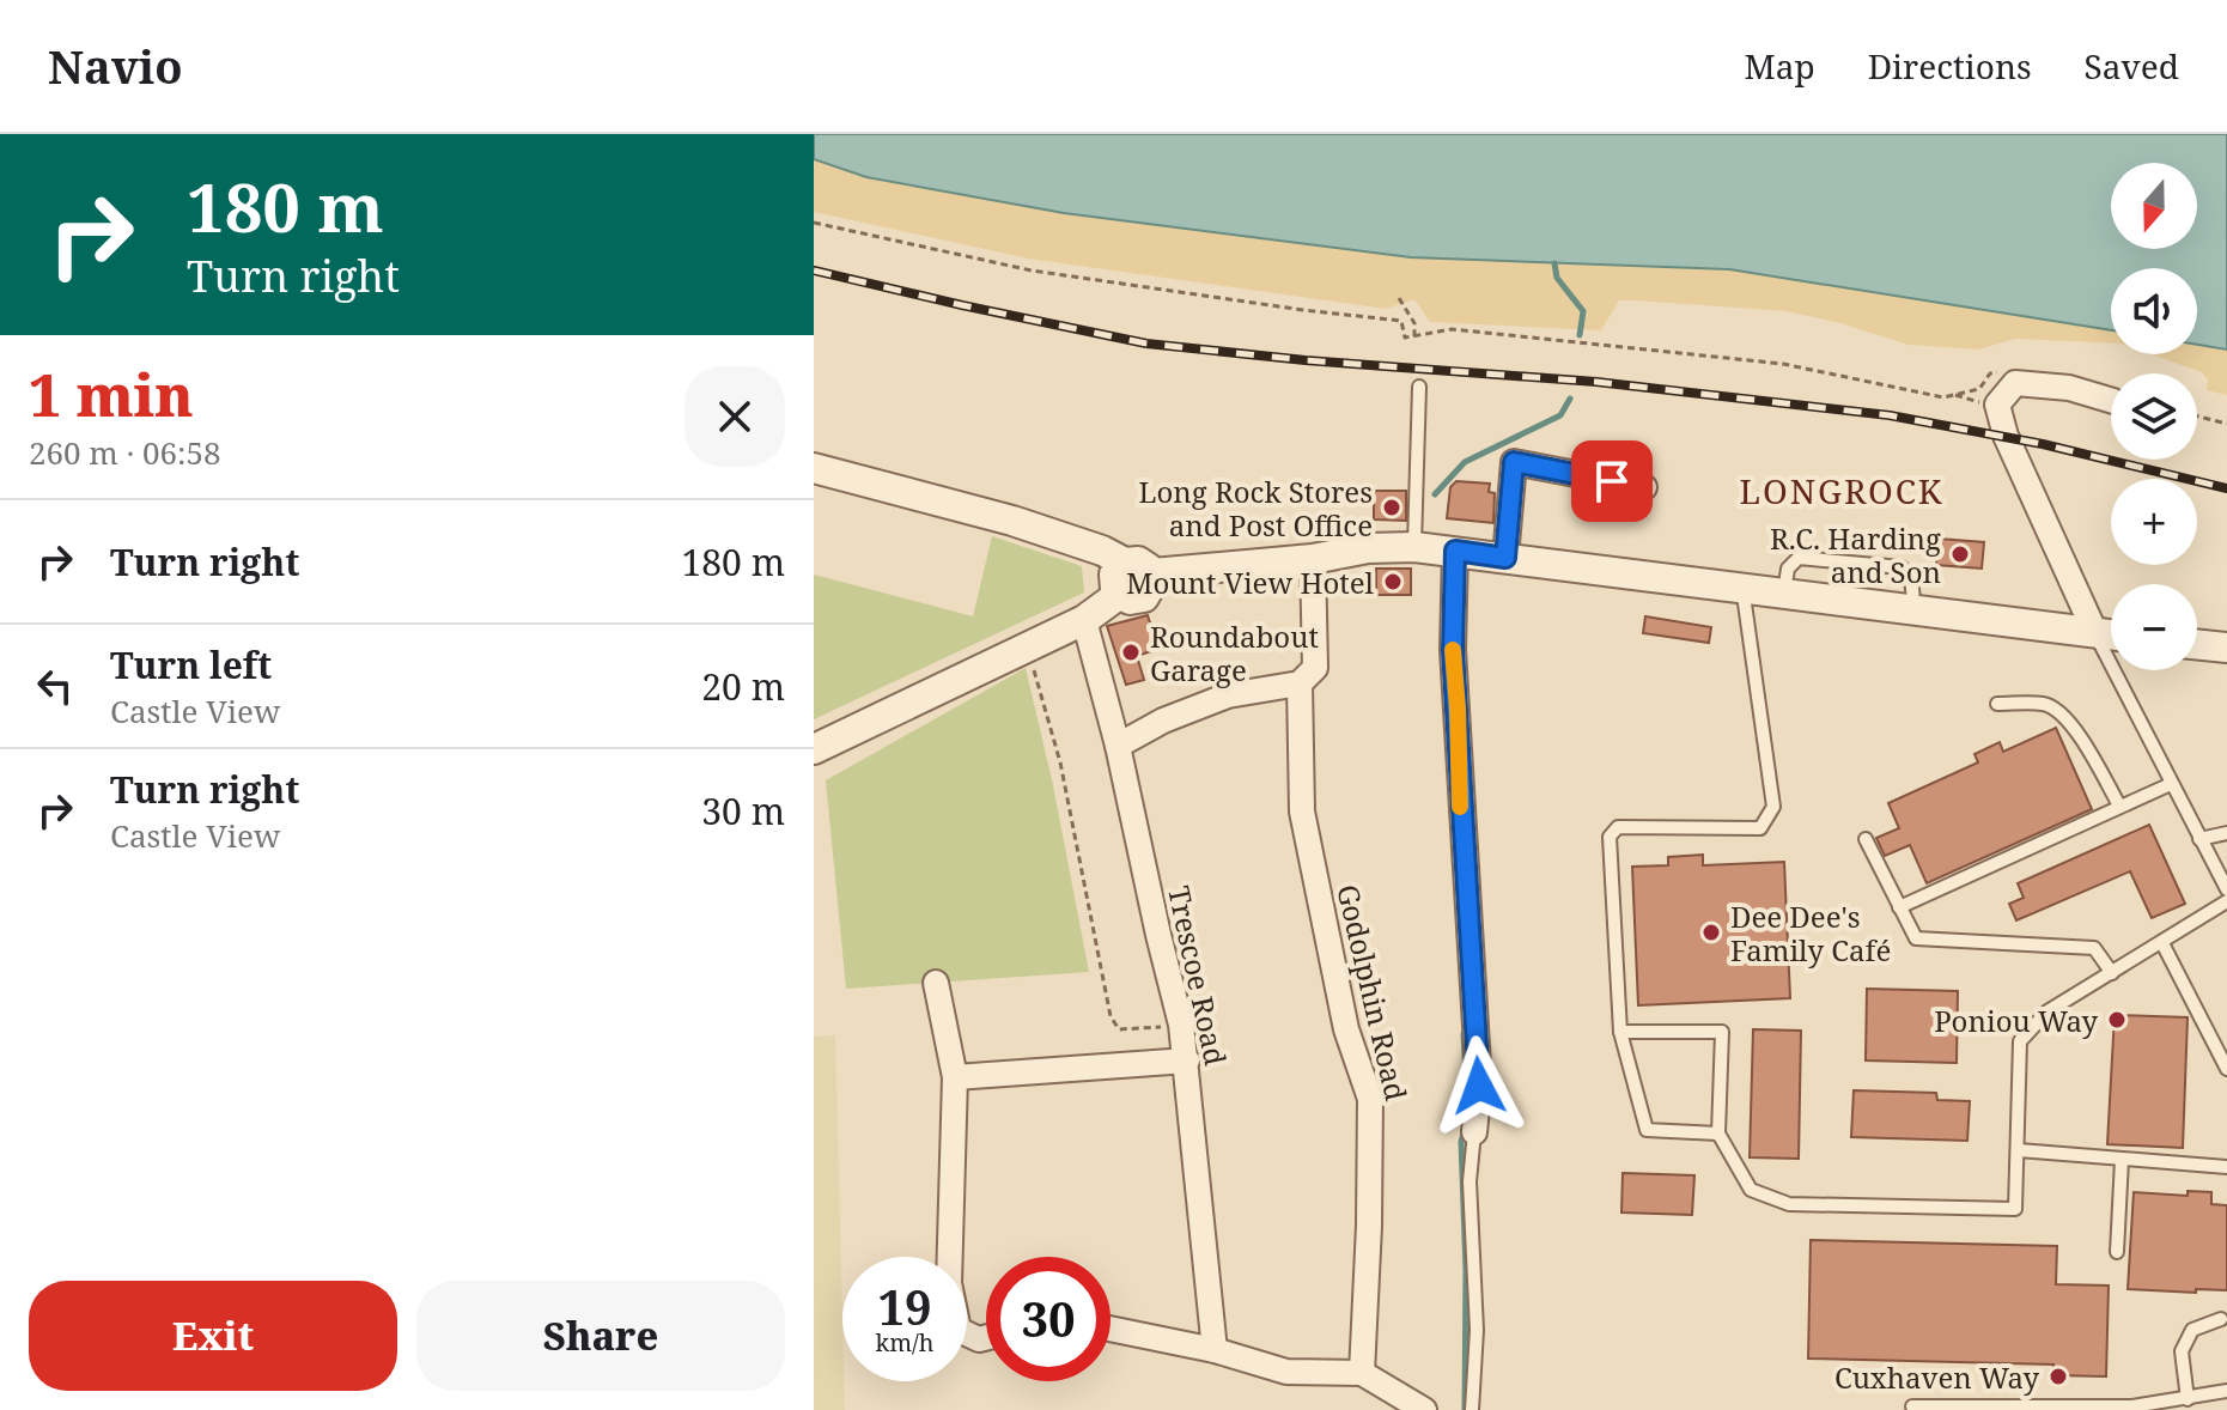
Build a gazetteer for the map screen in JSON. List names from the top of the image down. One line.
{"streets":{"street":["Trescoe Road","Godolphin Road"]},"districts":["LONGROCK"],"places":["Long Rock Stores and Post Office","R.C. Harding and Son","Mount View Hotel","Roundabout Garage","Dee Dee's Family Café","Poniou Way","Cuxhaven Way"],"north":"bottom","page":{"header":"Navio","nav":["Map","Directions","Saved"],"turn":["180 m","Turn right"],"map_buttons":["+","−"],"heading":["1 min","260 m · 06:58"],"list":[{"name":"Turn right","value":"180 m"},{"name":"Turn left","note":"Castle View","value":"20 m"},{"name":"Turn right","note":"Castle View","value":"30 m"}],"speed":"19 km/h","limit":"30","buttons":["Exit","Share"]}}
